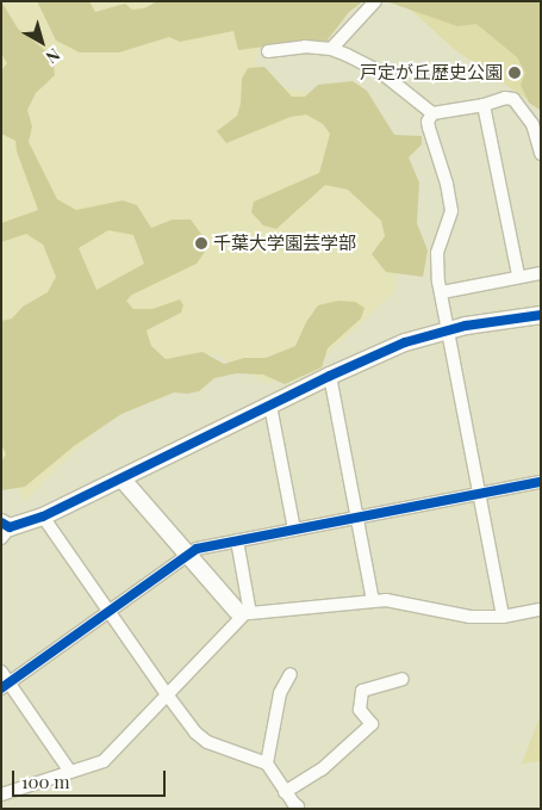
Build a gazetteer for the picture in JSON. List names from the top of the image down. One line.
{"places":["戸定が丘歴史公園","千葉大学園芸学部"],"scale_bar":"100 m","north":"bottom right"}
